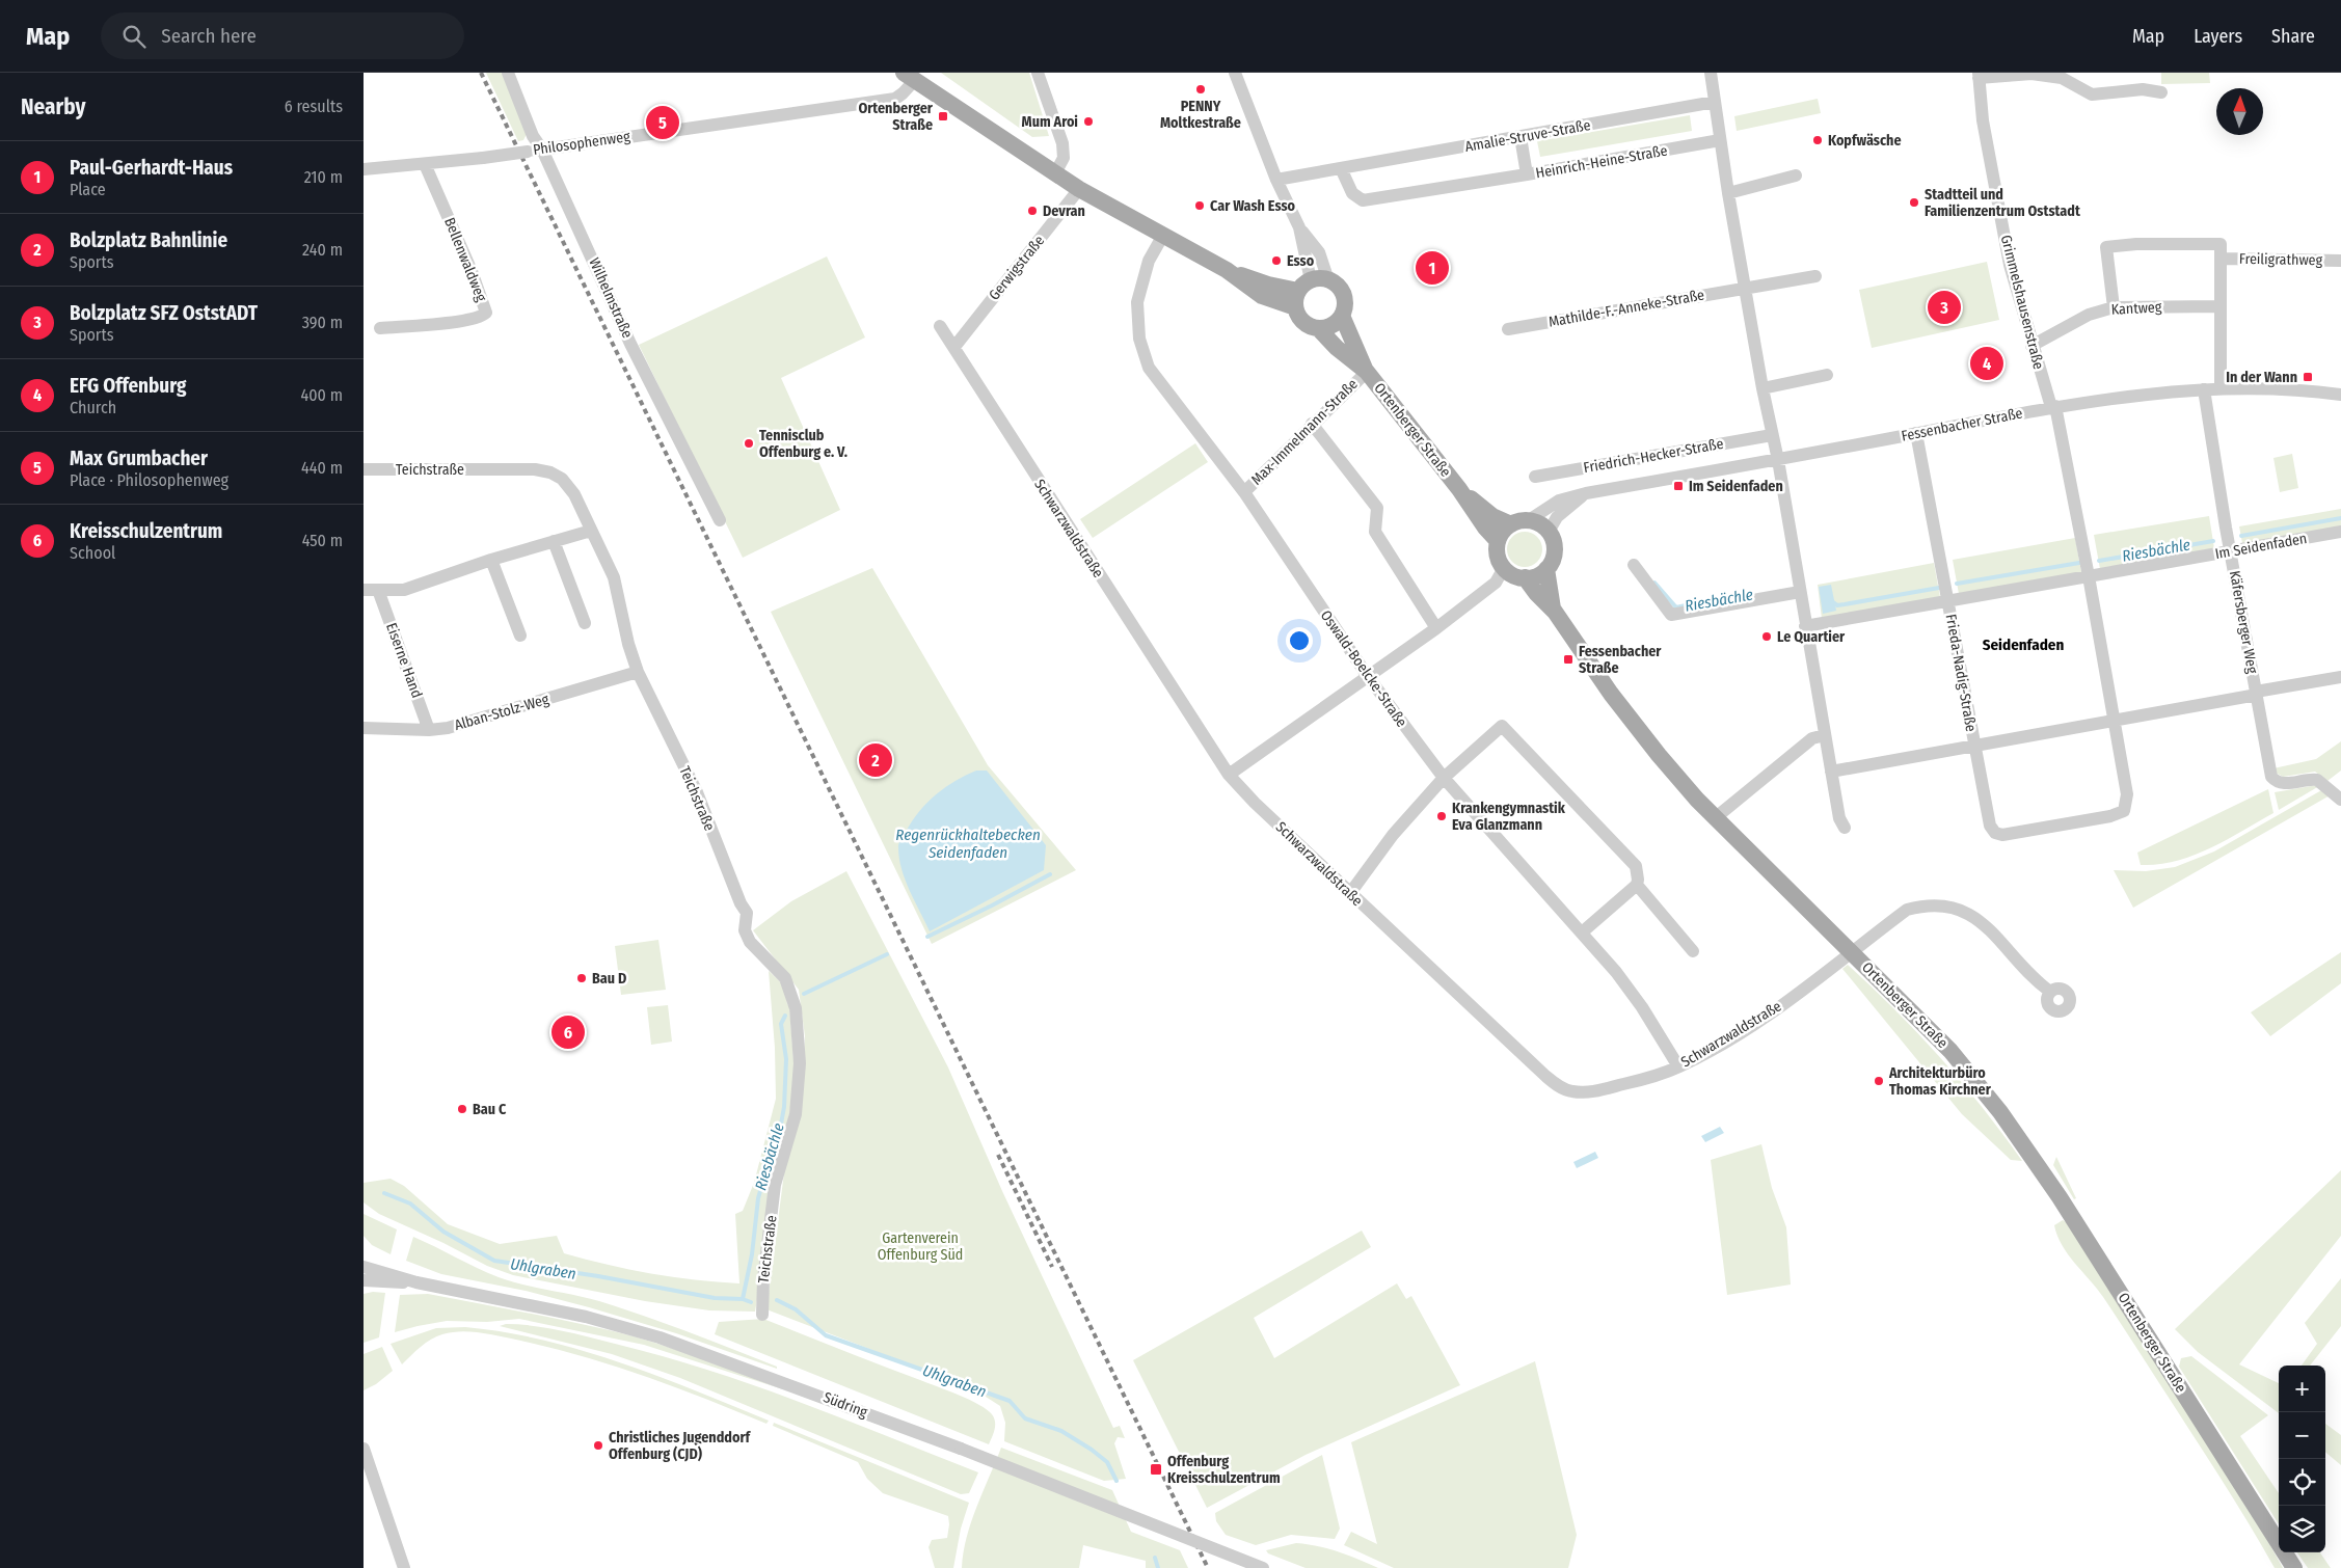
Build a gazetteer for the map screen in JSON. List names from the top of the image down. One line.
{"streets":{"main road":["Ortenberger Straße"],"street":["Amalie-Struve-Straße","Philosophenweg","Heinrich-Heine-Straße","Bellenwaldweg","Freiligrathweg","Gerwigstraße","Wilhelmstraße","Grimmelshausenstraße","Mathilde-F.-Anneke-Straße","Kantweg","Fessenbacher Straße","Max-Immelmann-Straße","Friedrich-Hecker-Straße","Teichstraße","Schwarzwaldstraße","Im Seidenfaden","Käfersberger Weg","Eiserne Hand","Oswald-Boelcke-Straße","Frieda-Nadig-Straße","Alban-Stolz-Weg","Südring"]},"crossings":[["Amalie-Struve-Straße","Heinrich-Heine-Straße"],["Philosophenweg","Bellenwaldweg"],["Philosophenweg","Wilhelmstraße"],["Gerwigstraße","Schwarzwaldstraße"],["Grimmelshausenstraße","Kantweg"],["Grimmelshausenstraße","Fessenbacher Straße"],["Fessenbacher Straße","Ortenberger Straße"],["Fessenbacher Straße","Käfersberger Weg"],["Ortenberger Straße","Max-Immelmann-Straße"],["Ortenberger Straße","Schwarzwaldstraße"],["Max-Immelmann-Straße","Oswald-Boelcke-Straße"],["Teichstraße","Alban-Stolz-Weg"],["Schwarzwaldstraße","Oswald-Boelcke-Straße"],["Im Seidenfaden","Käfersberger Weg"],["Im Seidenfaden","Frieda-Nadig-Straße"],["Käfersberger Weg","Frieda-Nadig-Straße"],["Eiserne Hand","Alban-Stolz-Weg"]],"districts":["Seidenfaden"],"water":["Riesbächle","Regenrückhaltebecken Seidenfaden","Uhlgraben"],"parks":["Gartenverein Offenburg Süd"],"places":{"other":["PENNY Moltkestraße","Mum Aroi","Kopfwäsche","Stadtteil und Familienzentrum Oststadt","Car Wash Esso","Devran","Esso","Tennisclub Offenburg e. V.","Le Quartier","Krankengymnastik Eva Glanzmann","Bau D","Architekturbüro Thomas Kirchner","Bau C","Christliches Jugenddorf Offenburg (CJD)"],"transit":["Ortenberger Straße","In der Wann","Im Seidenfaden","Fessenbacher Straße","Offenburg Kreisschulzentrum"]},"north":"top","page":{"header":"Map","search":"Search here","nav":["Map","Layers","Share"],"heading":["Nearby","6 results"],"pins":["5","1","3","4","2","6"],"list":[{"mark":"1","name":"Paul-Gerhardt-Haus","note":"Place","value":"210 m"},{"mark":"2","name":"Bolzplatz Bahnlinie","note":"Sports","value":"240 m"},{"mark":"3","name":"Bolzplatz SFZ OststADT","note":"Sports","value":"390 m"},{"mark":"4","name":"EFG Offenburg","note":"Church","value":"400 m"},{"mark":"5","name":"Max Grumbacher","note":"Place · Philosophenweg","value":"440 m"},{"mark":"6","name":"Kreisschulzentrum","note":"School","value":"450 m"}],"map_buttons":["+","−"]}}
